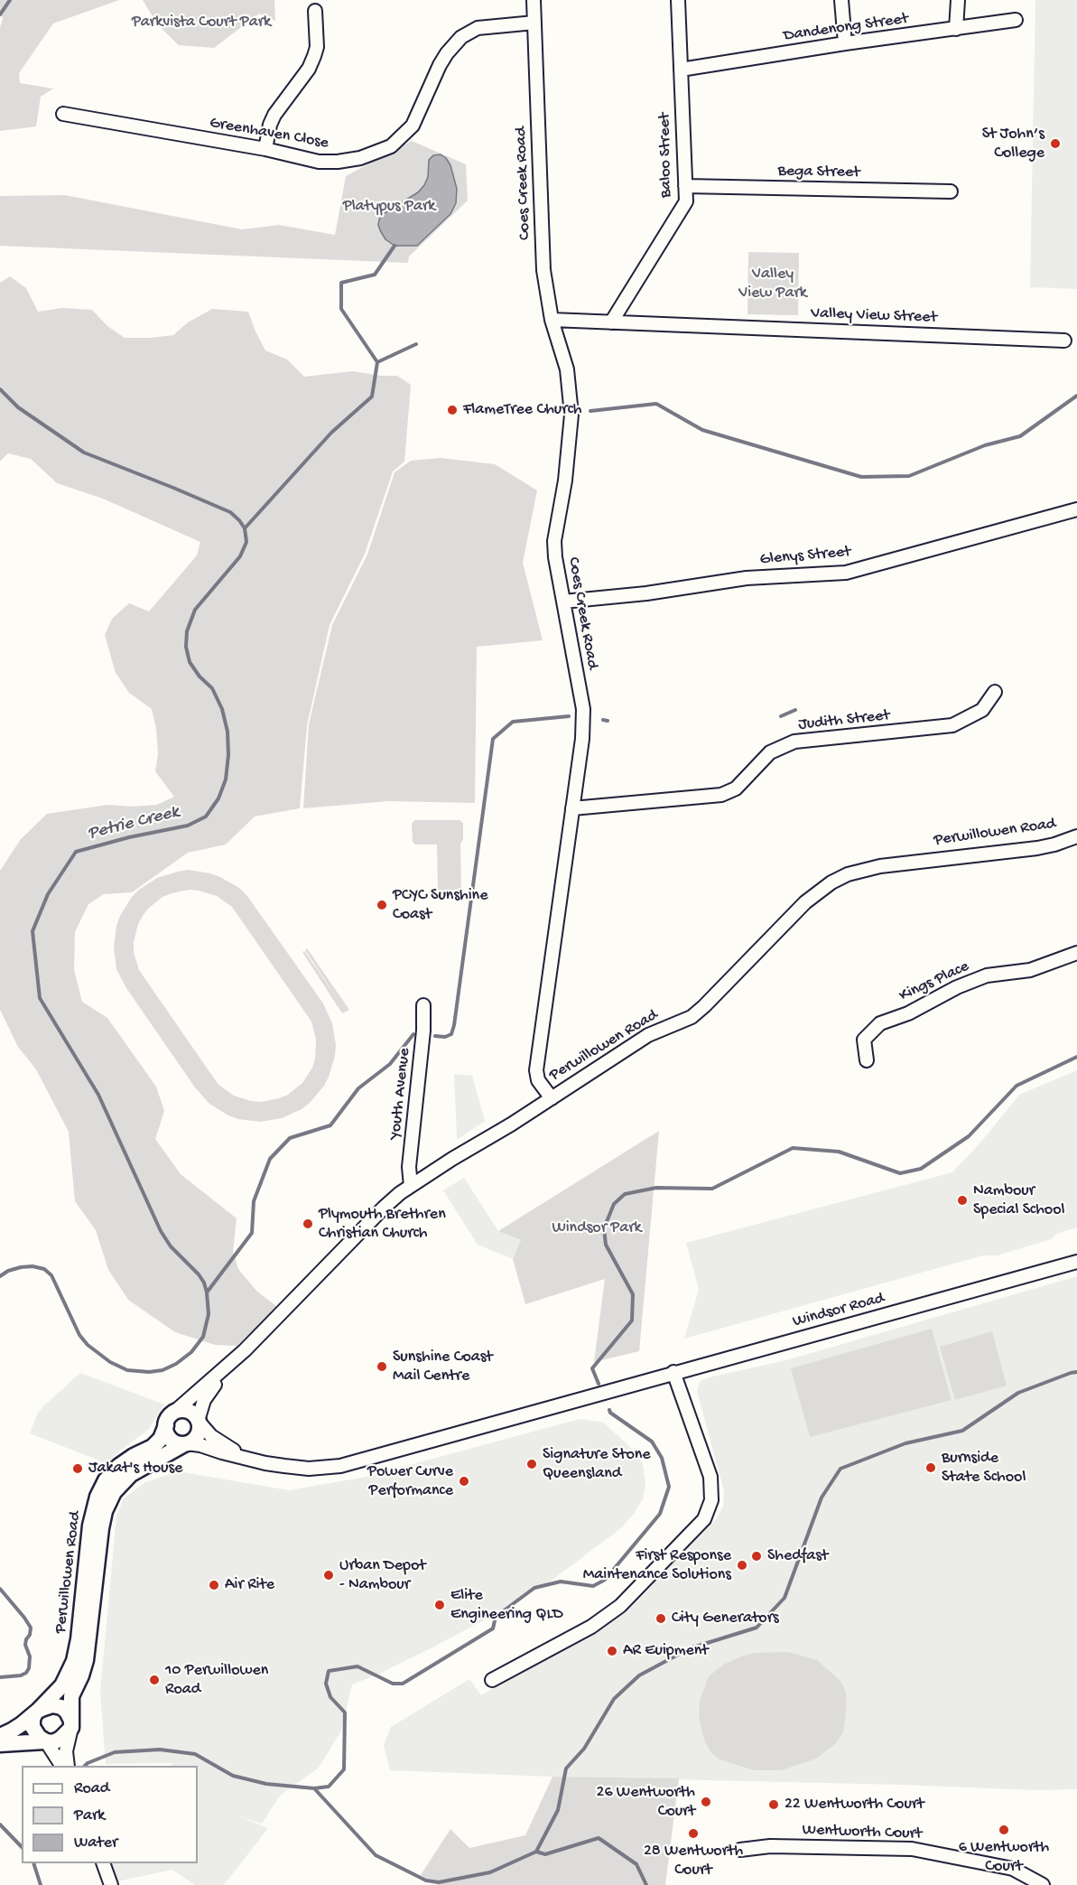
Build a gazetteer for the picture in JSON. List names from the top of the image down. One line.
{"streets":{"main road":["Perwillowen Road"],"street":["Dandenong Street","Greenhaven Close","Baloo Street","Bega Street","Coes Creek Road","Valley View Street","Glenys Street","Judith Street","Kings Place","Youth Avenue","Windsor Road","Wentworth Court"]},"crossings":[["Dandenong Street","Baloo Street"],["Greenhaven Close","Coes Creek Road"],["Baloo Street","Bega Street"],["Baloo Street","Valley View Street"],["Coes Creek Road","Valley View Street"],["Coes Creek Road","Glenys Street"],["Coes Creek Road","Judith Street"],["Coes Creek Road","Perwillowen Road"],["Perwillowen Road","Youth Avenue"]],"water":["Petrie Creek"],"parks":["Parkvista Court Park","Platypus Park","Valley View Park","Windsor Park"],"places":["St John’s College","FlameTree Church","PCYC Sunshine Coast","Nambour Special School","Plymouth Brethren Christian Church","Sunshine Coast Mail Centre","Signature Stone Queensland","Burnside State School","Jakat's House","Power Curve Performance","Shedfast","First Response Maintenance Solutions","Urban Depot - Nambour","Air Rite","Elite Engineering QLD","City Generators","AR Euipment","10 Perwillowen Road","26 Wentworth Court","22 Wentworth Court","6 Wentworth Court","28 Wentworth Court"],"legend":["Road","Park","Water"]}
